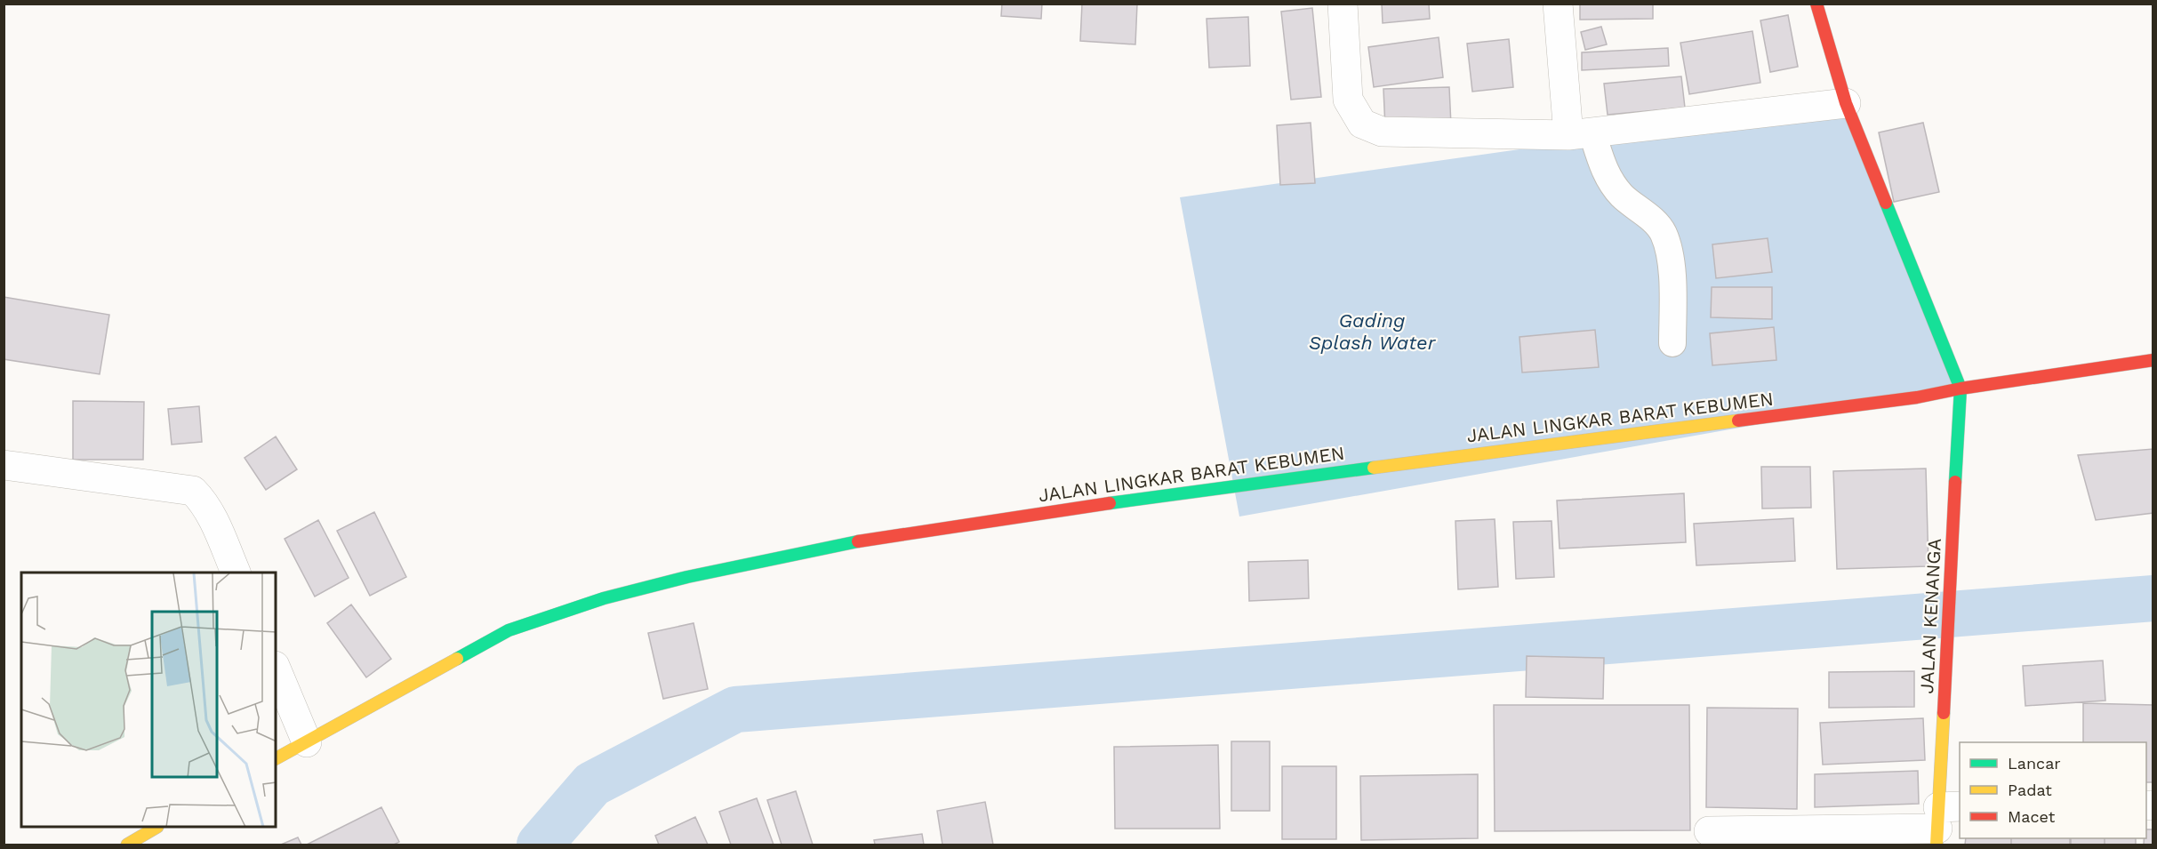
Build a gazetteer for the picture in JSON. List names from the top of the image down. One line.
{"streets":{"main road":["JALAN LINGKAR BARAT KEBUMEN","JALAN KENANGA"]},"crossings":[["JALAN LINGKAR BARAT KEBUMEN","JALAN KENANGA"]],"water":["Gading Splash Water"],"legend":["Lancar","Padat","Macet"]}
